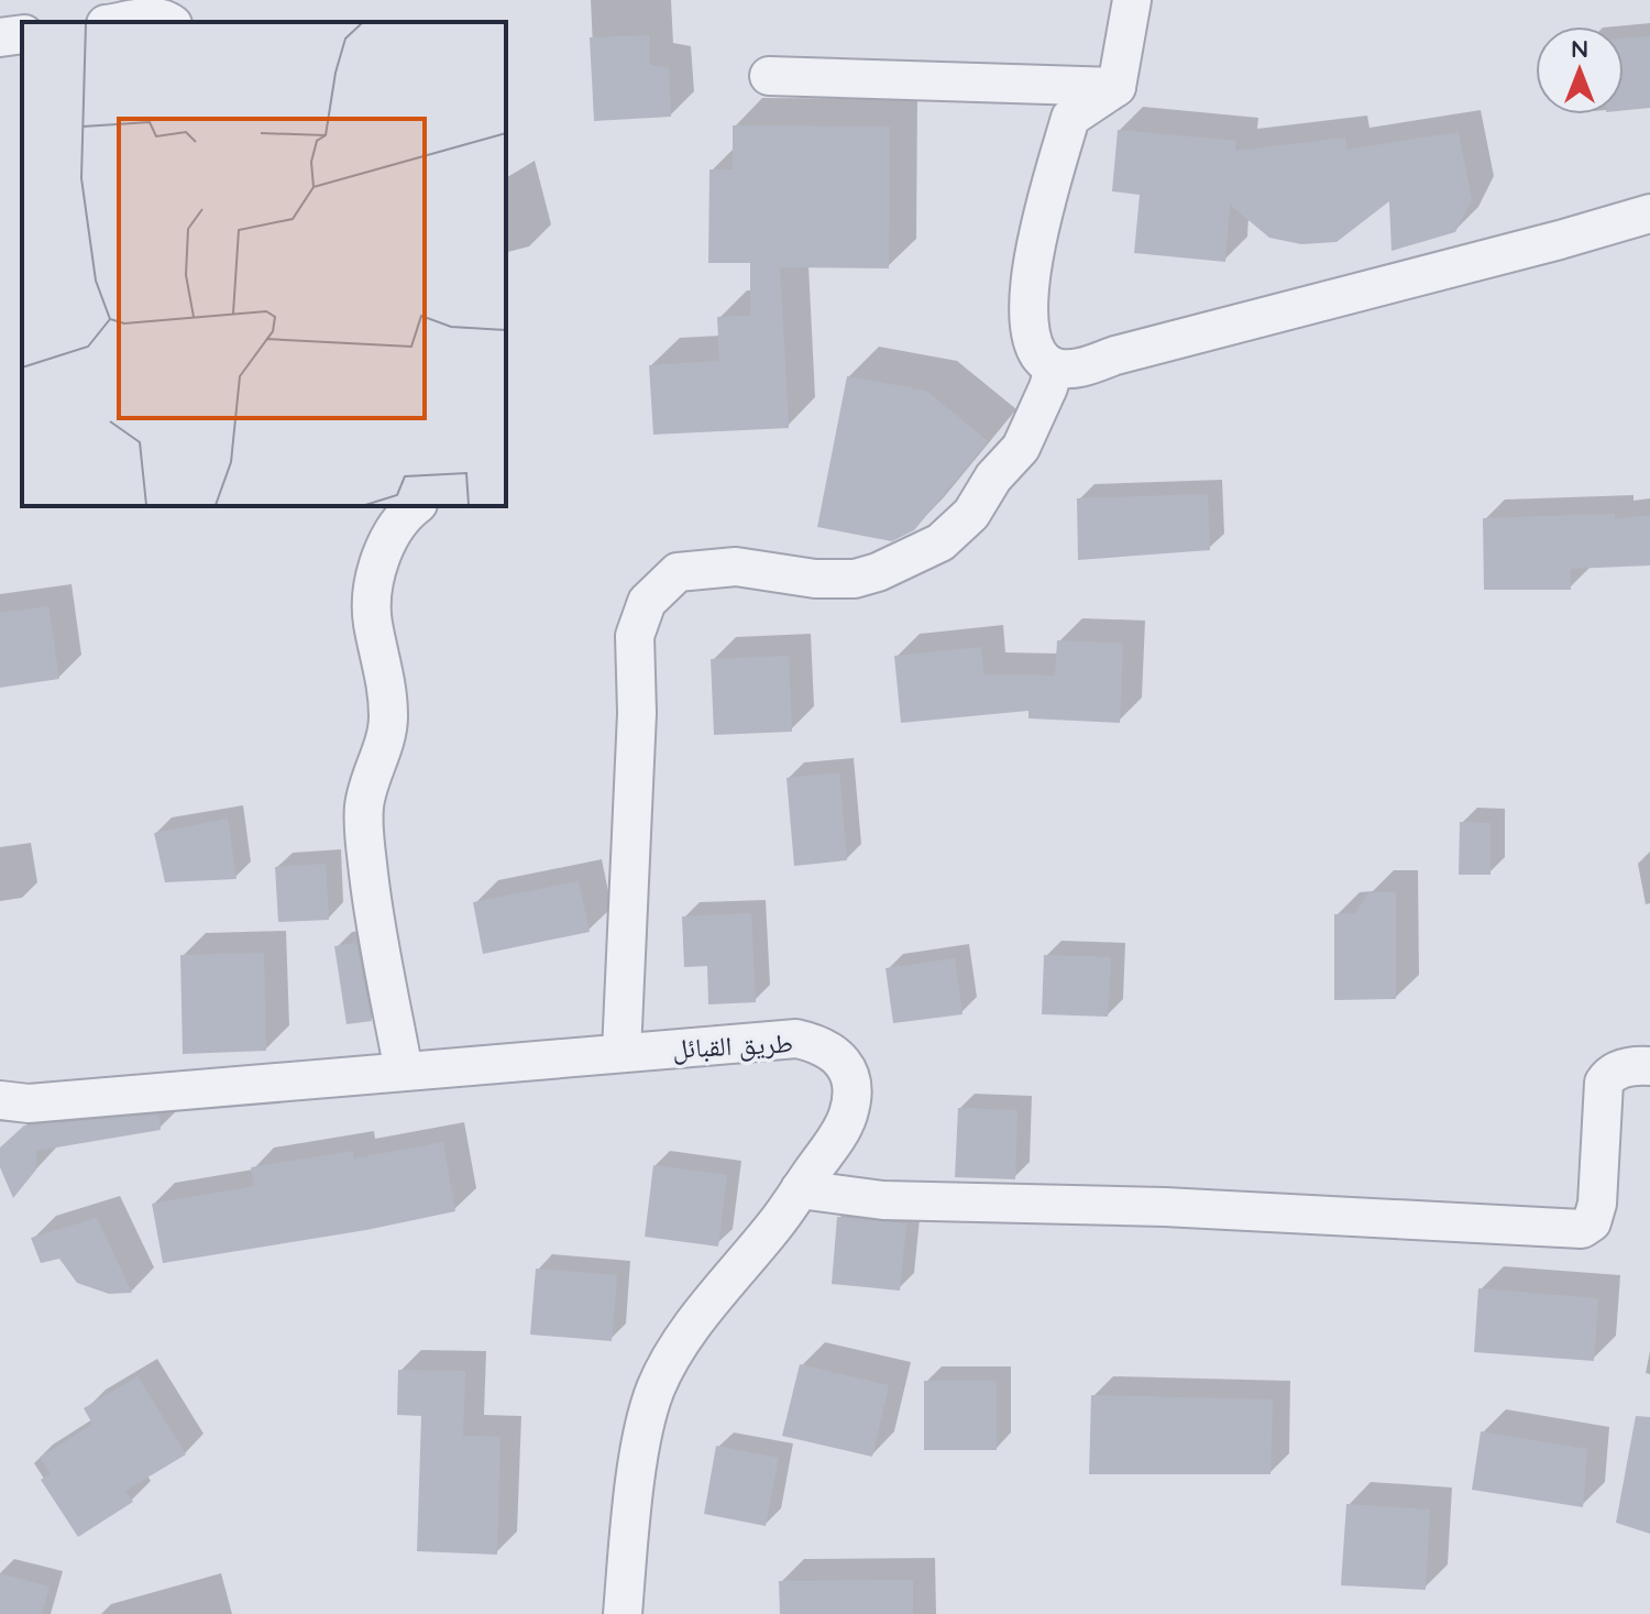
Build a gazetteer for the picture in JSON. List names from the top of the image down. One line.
{"streets":{"street":["طريق القبائل"]},"north":"top"}
